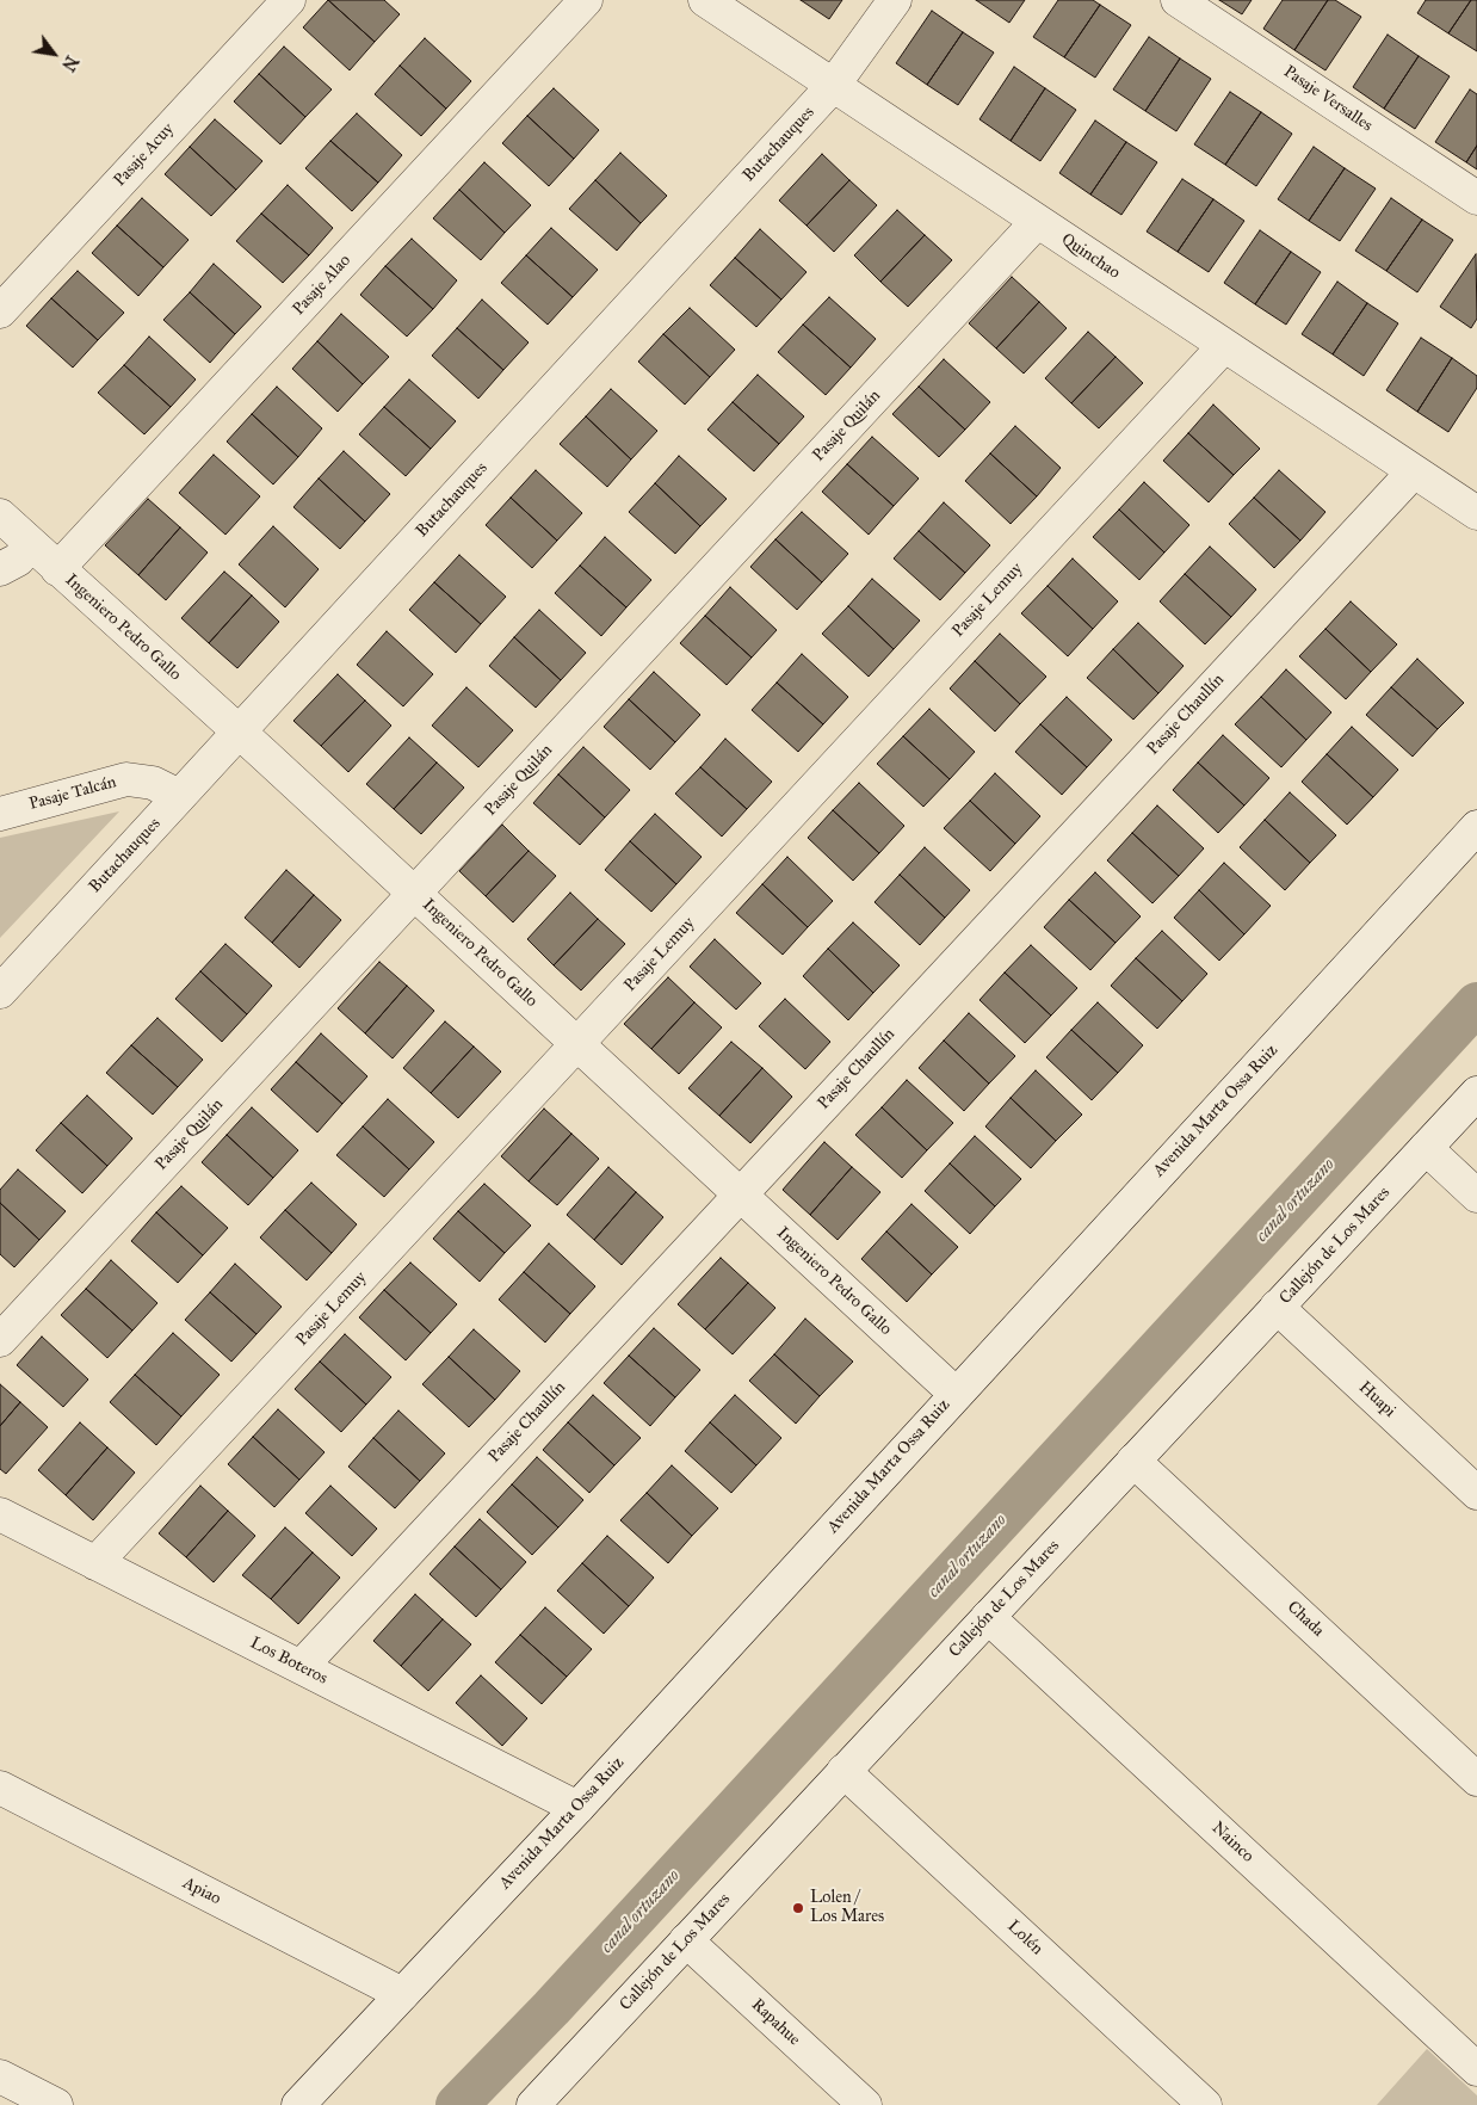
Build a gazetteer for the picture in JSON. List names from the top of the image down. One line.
{"streets":{"street":["Pasaje Versalles","Butachauques","Pasaje Acuy","Quinchao","Pasaje Alao","Pasaje Quilán","Pasaje Lemuy","Ingeniero Pedro Gallo","Pasaje Chaullín","Pasaje Talcán","Avenida Marta Ossa Ruiz","Callejón de Los Mares","Huapi","Chada","Los Boteros","Nainco","Apiao","Lolén","Rapahue"]},"crossings":[["Butachauques","Quinchao"],["Butachauques","Ingeniero Pedro Gallo"],["Butachauques","Pasaje Talcán"],["Quinchao","Pasaje Quilán"],["Quinchao","Pasaje Lemuy"],["Quinchao","Pasaje Chaullín"],["Pasaje Alao","Ingeniero Pedro Gallo"],["Pasaje Quilán","Ingeniero Pedro Gallo"],["Pasaje Lemuy","Ingeniero Pedro Gallo"],["Pasaje Lemuy","Los Boteros"],["Ingeniero Pedro Gallo","Pasaje Chaullín"],["Ingeniero Pedro Gallo","Avenida Marta Ossa Ruiz"],["Pasaje Chaullín","Los Boteros"],["Avenida Marta Ossa Ruiz","Los Boteros"],["Avenida Marta Ossa Ruiz","Apiao"],["Callejón de Los Mares","Huapi"],["Callejón de Los Mares","Chada"],["Callejón de Los Mares","Nainco"],["Callejón de Los Mares","Lolén"],["Callejón de Los Mares","Rapahue"]],"water":["canal ortuzano"],"places":["Lolen / Los Mares"],"north":"bottom right"}
